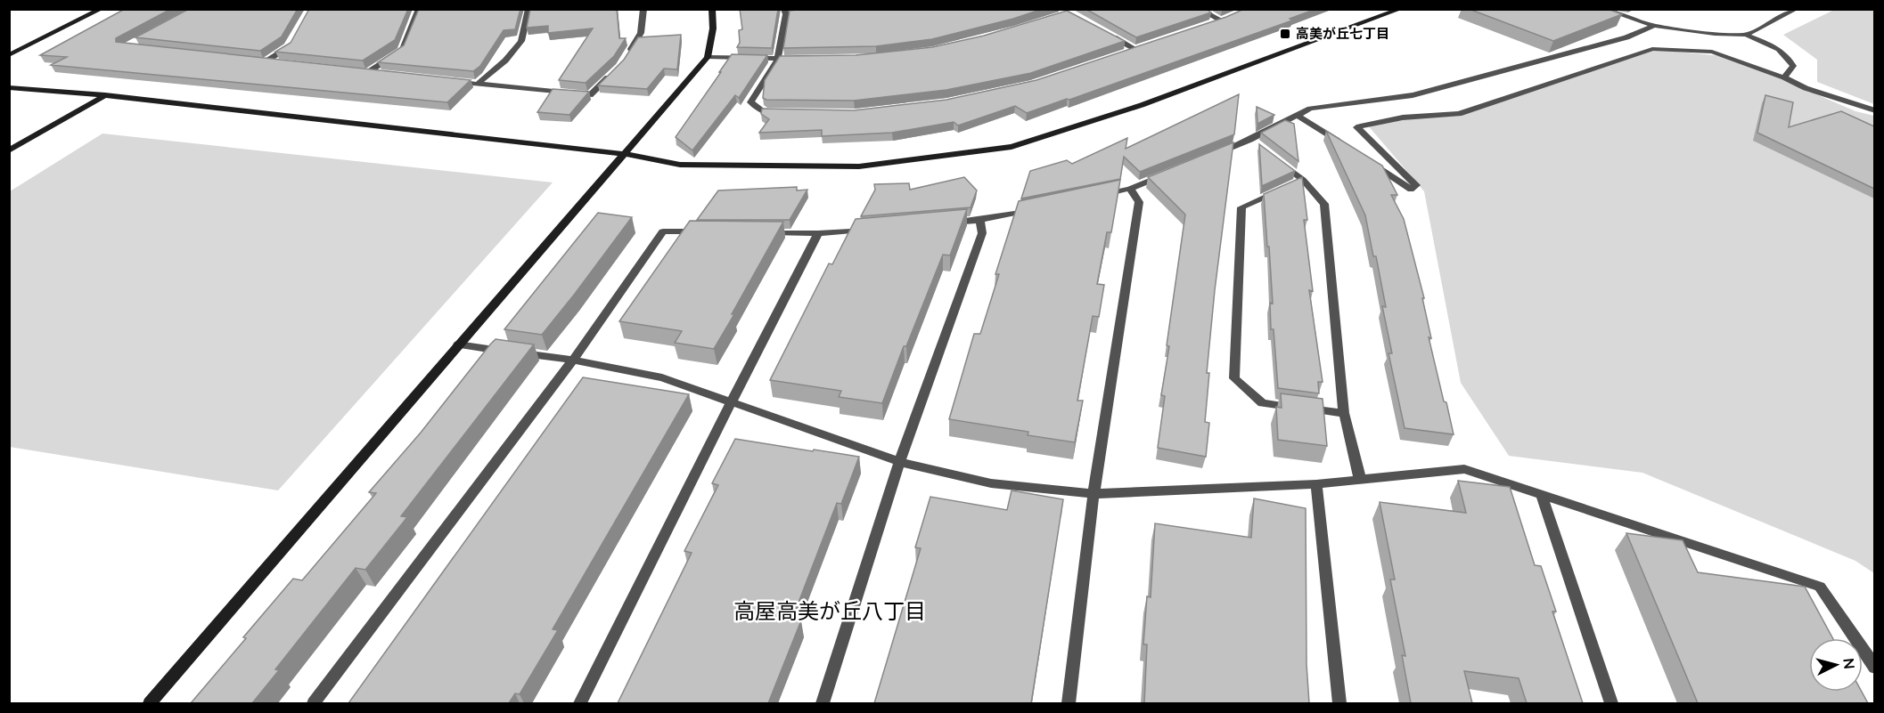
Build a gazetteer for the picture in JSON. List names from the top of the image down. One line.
{"districts":["高屋高美が丘八丁目"],"places":{"transit":["高美が丘七丁目"]},"north":"right"}
